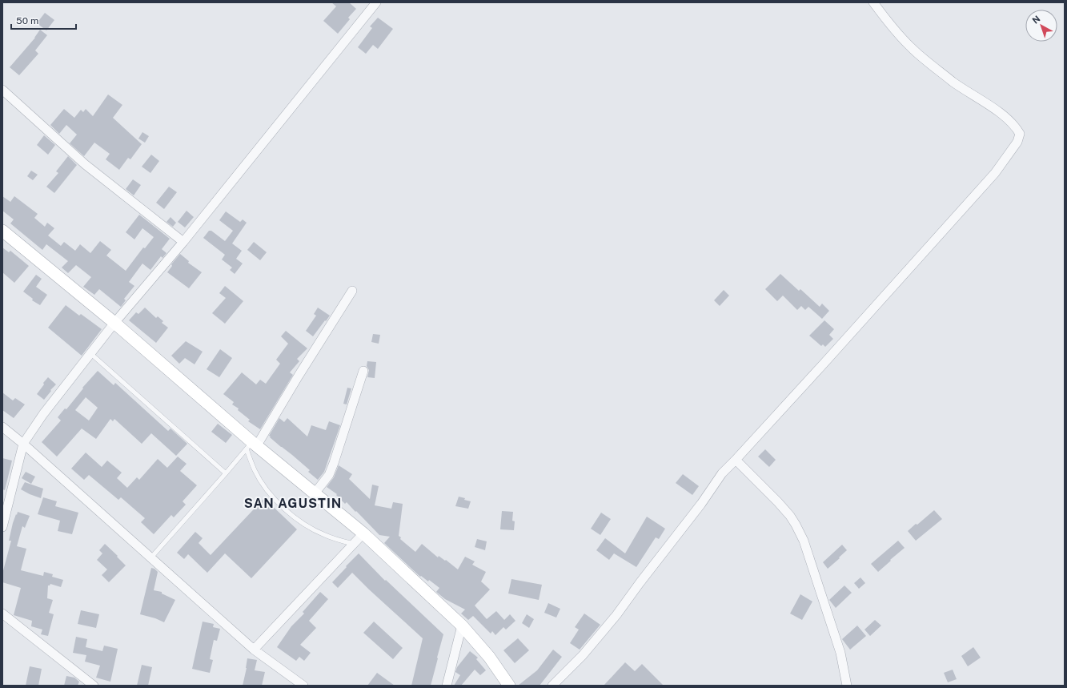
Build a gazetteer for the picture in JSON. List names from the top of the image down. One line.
{"districts":["SAN AGUSTIN"],"scale_bar":"50 m","north":"top left"}
